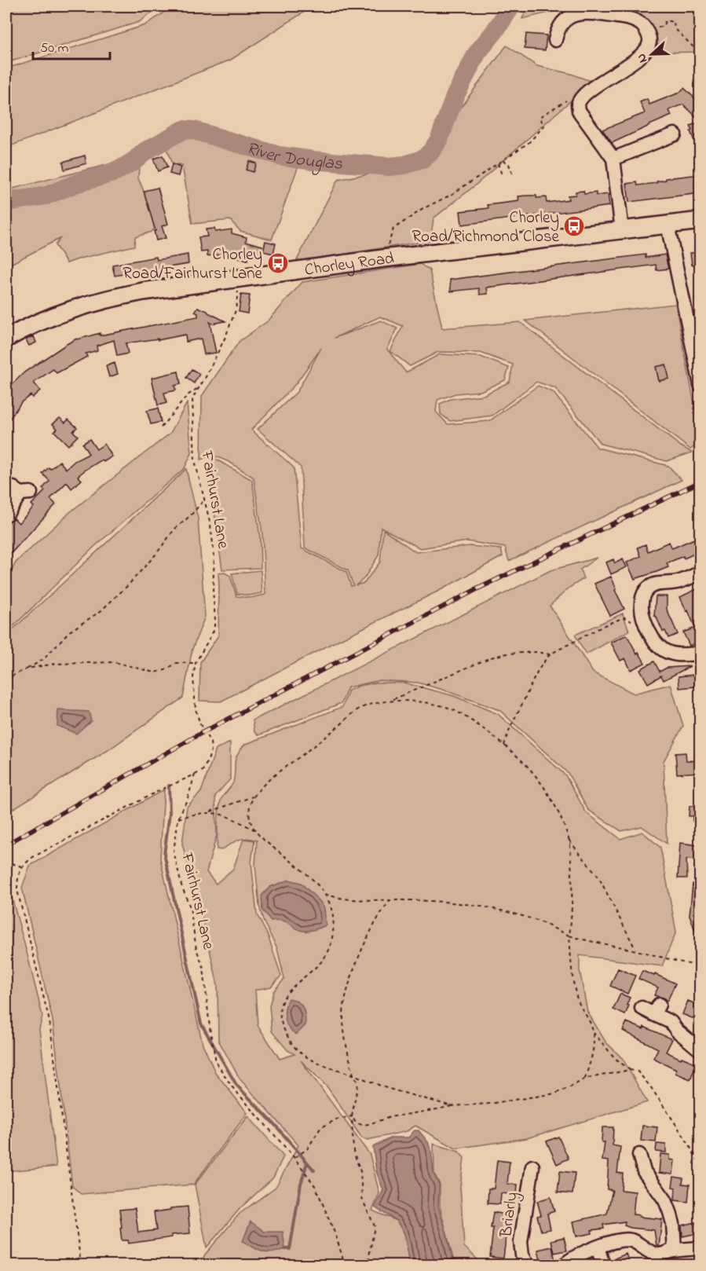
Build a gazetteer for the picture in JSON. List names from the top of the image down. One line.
{"streets":{"main road":["Chorley Road"],"street":["Briarly"],"path":["Fairhurst Lane"]},"crossings":[["Chorley Road","Fairhurst Lane"]],"water":["River Douglas"],"places":{"bus stop":["Chorley Road/Richmond Close","Chorley Road/Fairhurst Lane"]},"scale_bar":"50 m","north":"left"}
